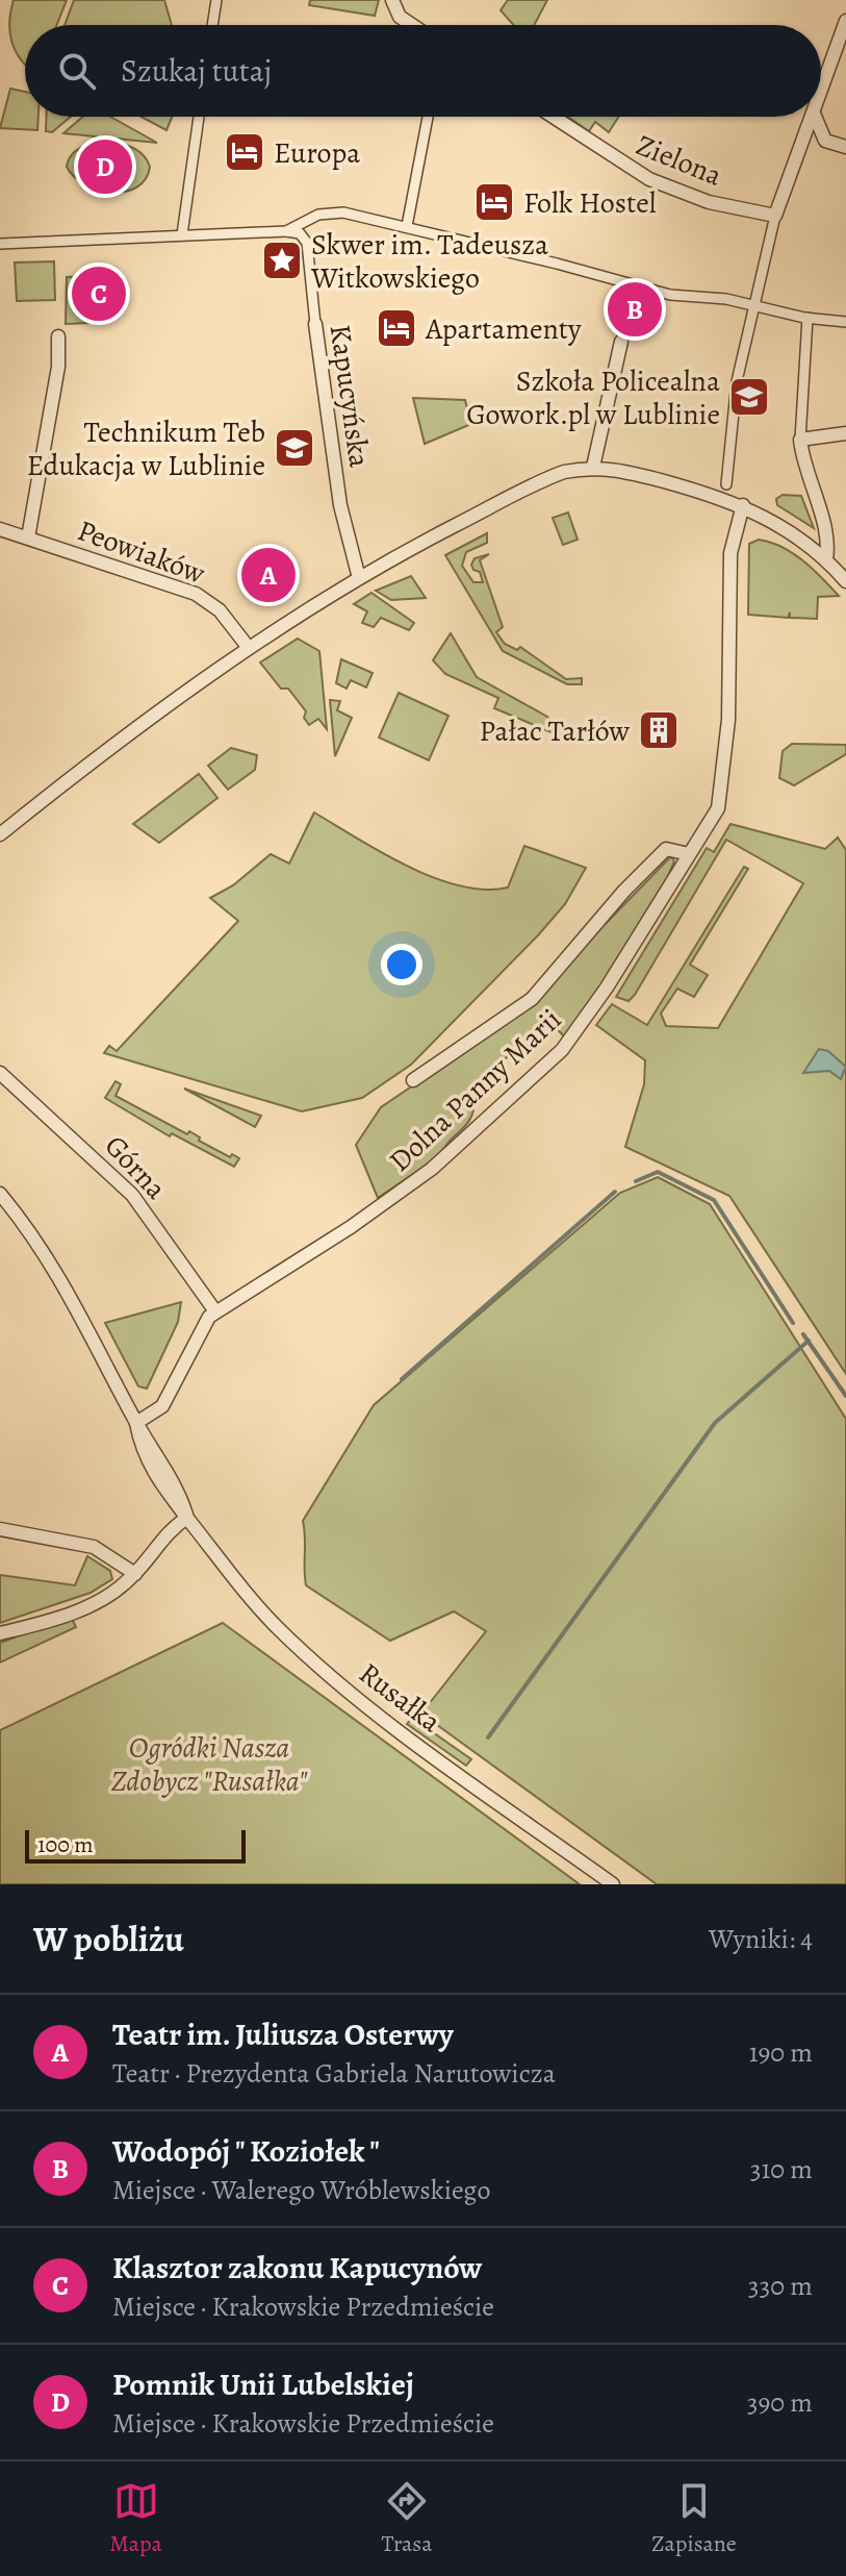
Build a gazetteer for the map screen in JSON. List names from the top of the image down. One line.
{"streets":{"street":["Zielona","Kapucyńska","Peowiaków","Dolna Panny Marii","Górna","Rusałka"]},"crossings":[["Dolna Panny Marii","Górna"]],"parks":["Ogródki Nasza Zdobycz \"Rusałka\""],"places":{"hotel":["Europa","Folk Hostel","Apartamenty"],"place":["Skwer im. Tadeusza Witkowskiego"],"school or university":["Szkoła Policealna Gowork.pl w Lublinie","Technikum Teb Edukacja w Lublinie"],"building":["Pałac Tarłów"]},"scale_bar":"100 m","page":{"search":"Szukaj tutaj","pins":["D","C","B","A"],"scale":"100 m","heading":["W pobliżu","Wyniki: 4"],"list":[{"mark":"A","name":"Teatr im. Juliusza Osterwy","note":"Teatr · Prezydenta Gabriela Narutowicza","value":"190 m"},{"mark":"B","name":"Wodopój \" Koziołek \"","note":"Miejsce · Walerego Wróblewskiego","value":"310 m"},{"mark":"C","name":"Klasztor zakonu Kapucynów","note":"Miejsce · Krakowskie Przedmieście","value":"330 m"},{"mark":"D","name":"Pomnik Unii Lubelskiej","note":"Miejsce · Krakowskie Przedmieście","value":"390 m"}],"nav":["Mapa","Trasa","Zapisane"]}}
